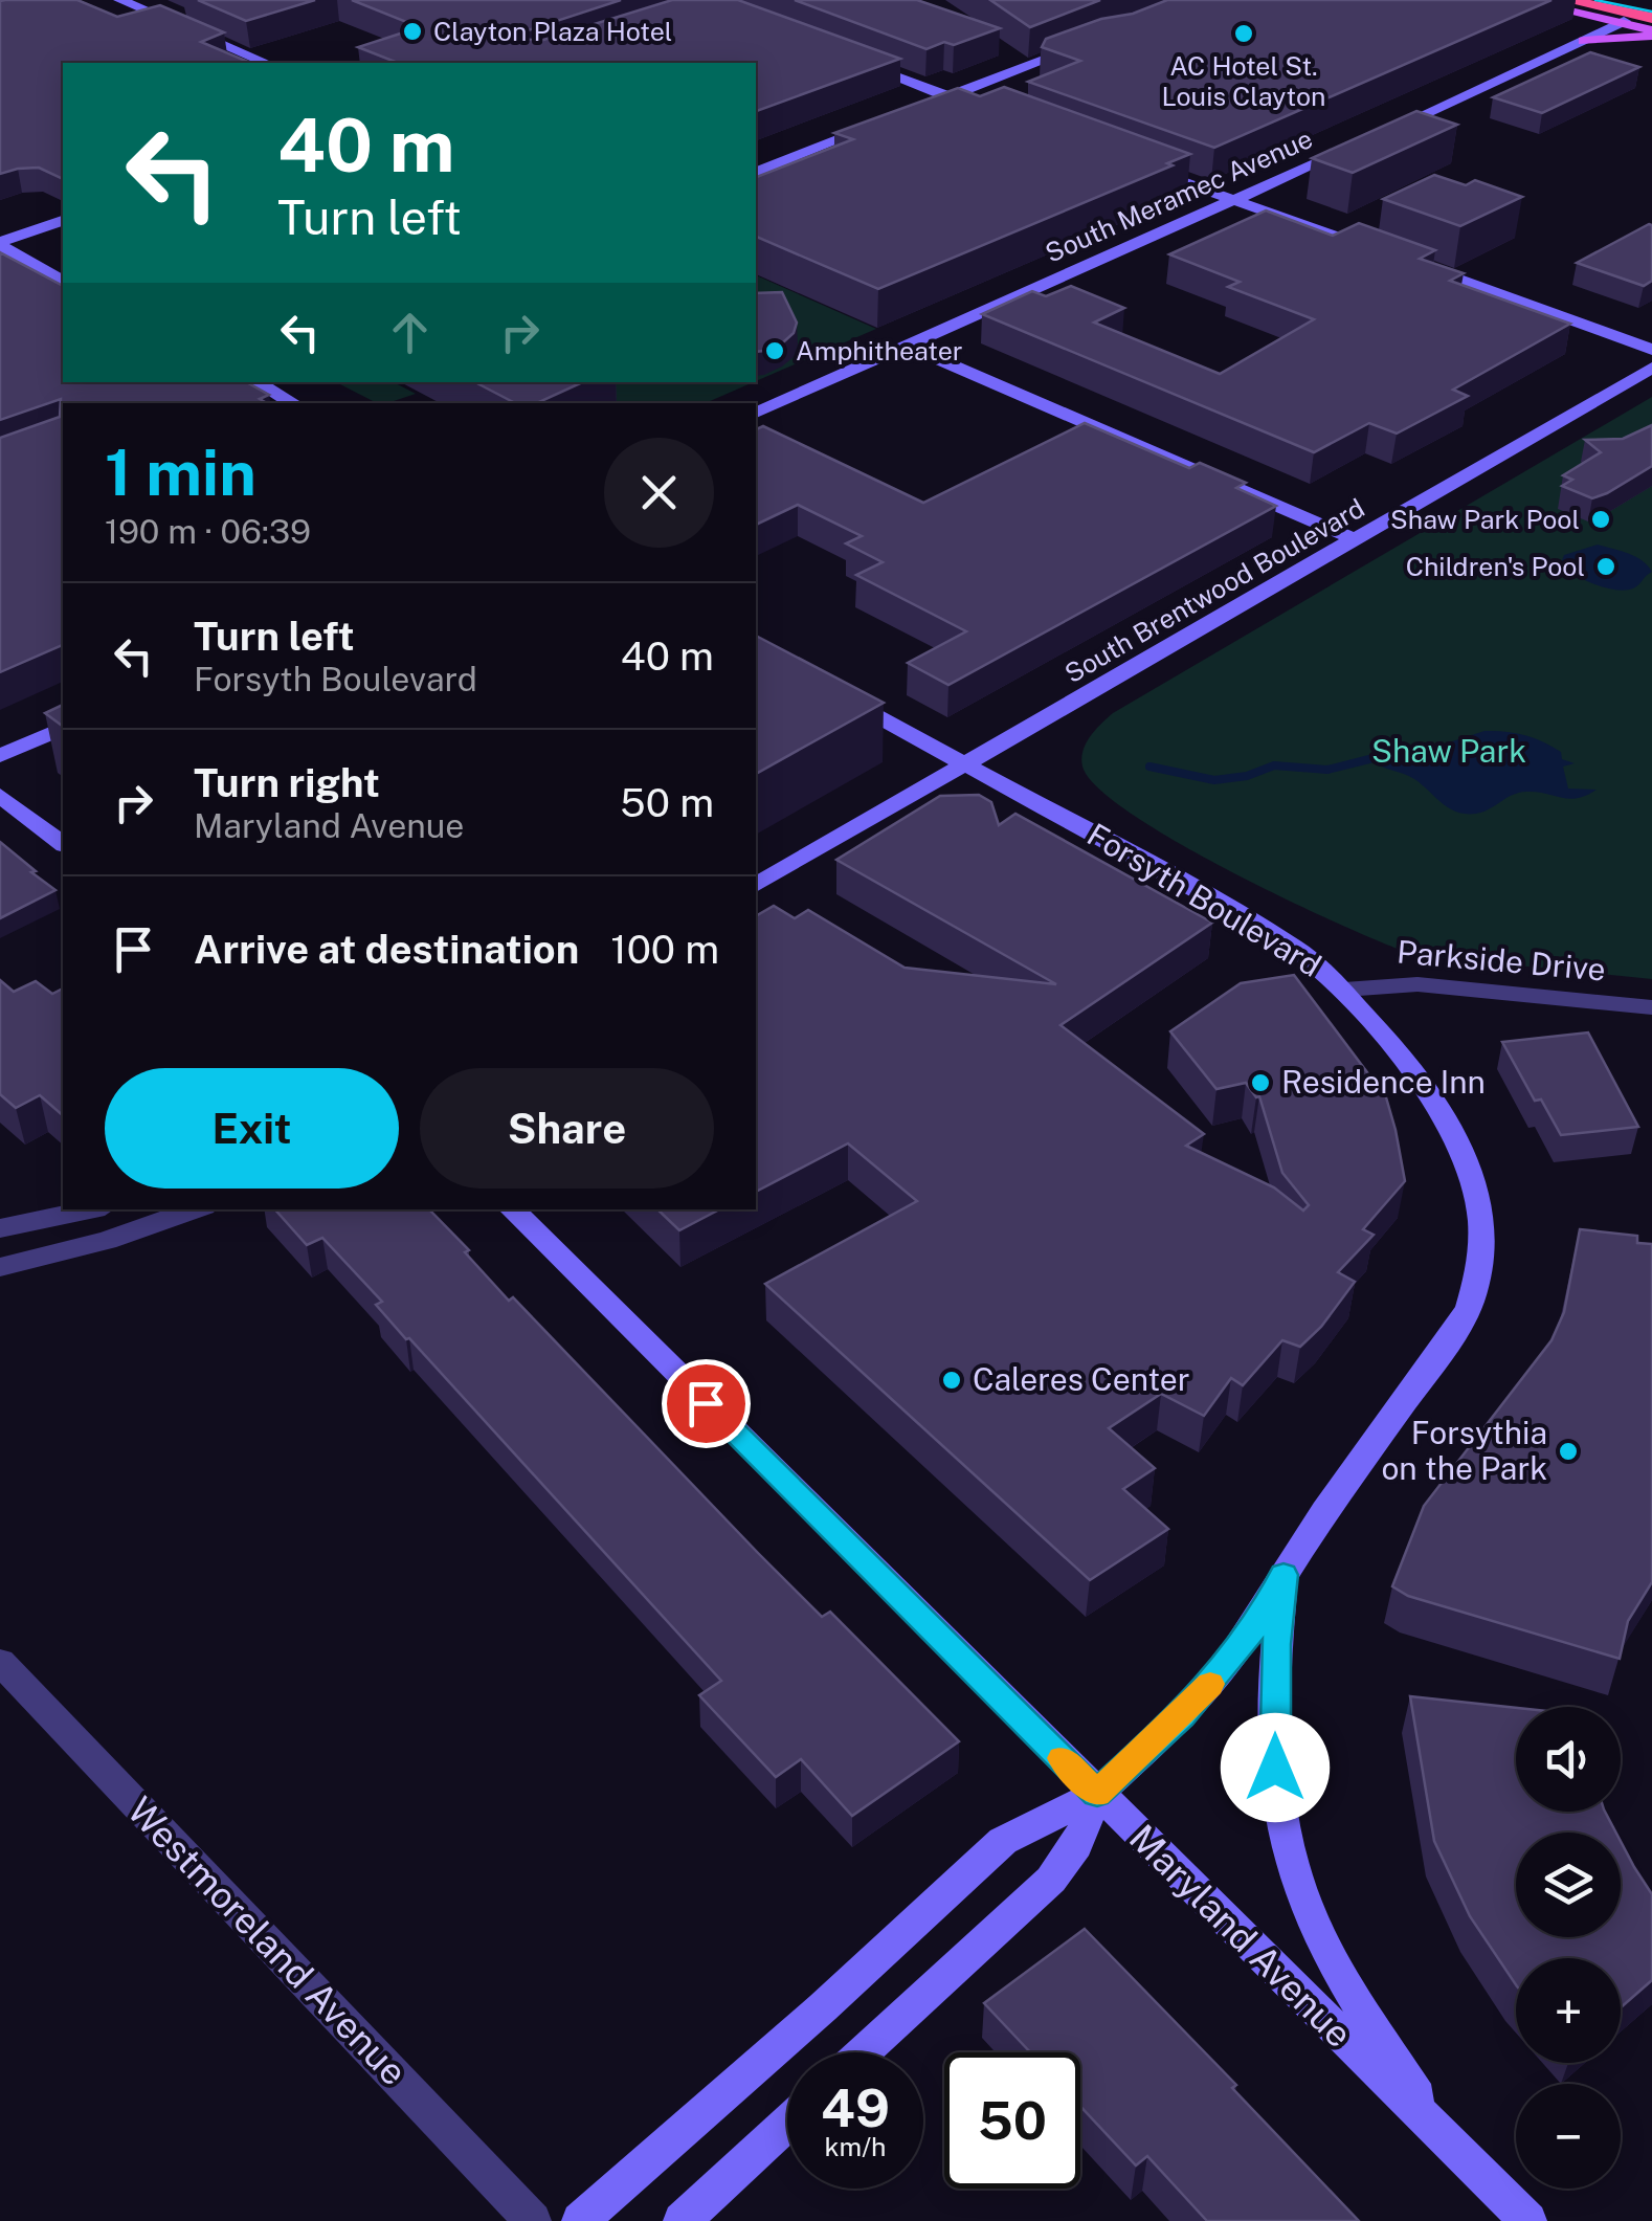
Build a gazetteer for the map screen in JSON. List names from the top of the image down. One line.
{"streets":{"street":["South Meramec Avenue","South Brentwood Boulevard","Forsyth Boulevard","Parkside Drive","Maryland Avenue","Westmoreland Avenue"]},"crossings":[["South Brentwood Boulevard","Forsyth Boulevard"],["Forsyth Boulevard","Parkside Drive"],["Forsyth Boulevard","Maryland Avenue"]],"parks":["Shaw Park"],"places":["Clayton Plaza Hotel","AC Hotel St. Louis Clayton","Amphitheater","Shaw Park Pool","Children's Pool","Residence Inn","Caleres Center","Forsythia on the Park"],"page":{"turn":["40 m","Turn left"],"heading":["1 min","190 m · 06:39"],"list":[{"name":"Turn left","note":"Forsyth Boulevard","value":"40 m"},{"name":"Turn right","note":"Maryland Avenue","value":"50 m"},{"name":"Arrive at destination","value":"100 m"}],"buttons":["Exit","Share"],"map_buttons":["+","−"],"speed":"49 km/h","limit":"50"}}
